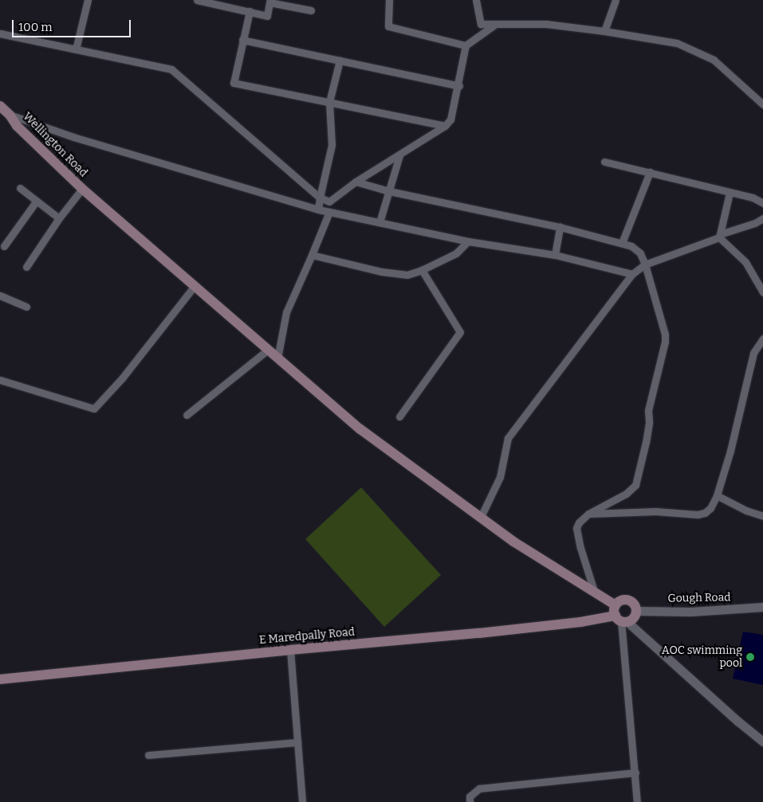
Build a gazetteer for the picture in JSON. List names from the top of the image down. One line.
{"streets":{"main road":["Wellington Road","E Maredpally Road"],"street":["Gough Road"]},"crossings":[["Wellington Road","Gough Road"],["Wellington Road","E Maredpally Road"],["Gough Road","E Maredpally Road"]],"places":["AOC swimming pool"],"scale_bar":"100 m"}
